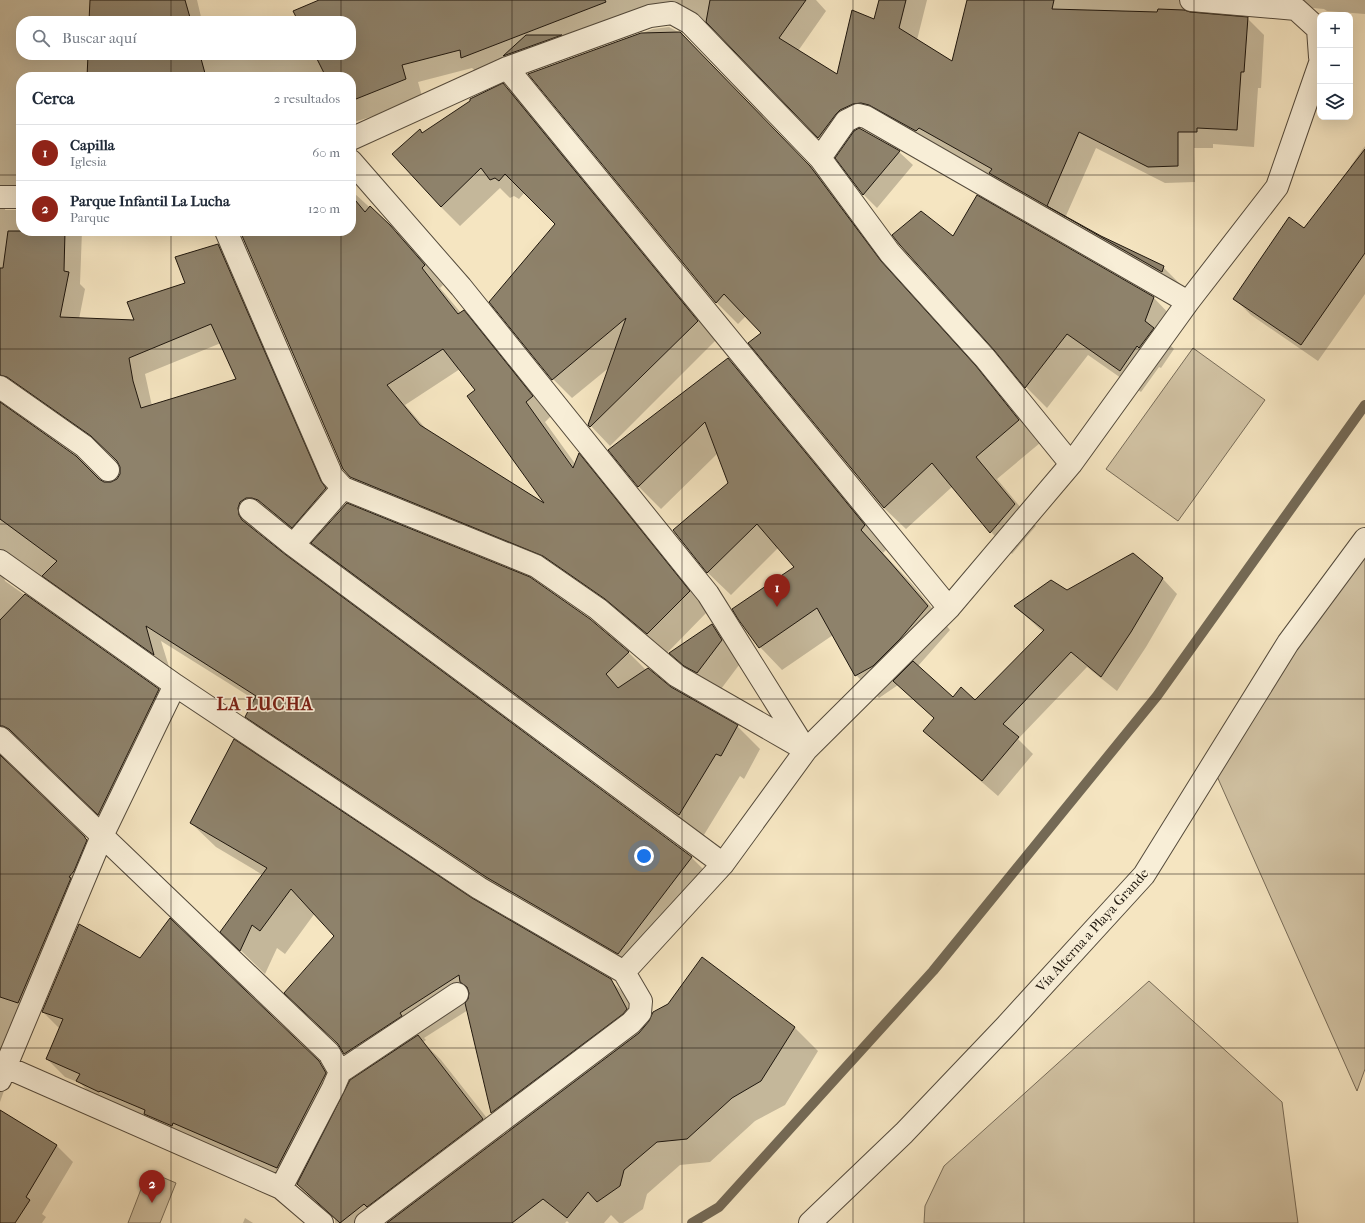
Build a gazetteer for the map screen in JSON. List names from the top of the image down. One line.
{"streets":{"street":["Vía Alterna a Playa Grande"]},"districts":["LA LUCHA"],"page":{"map_buttons":["+","−"],"search":"Buscar aquí","heading":["Cerca","2 resultados"],"list":[{"mark":"1","name":"Capilla","note":"Iglesia","value":"60 m"},{"mark":"2","name":"Parque Infantil La Lucha","note":"Parque","value":"120 m"}],"pins":["1","2"]}}
